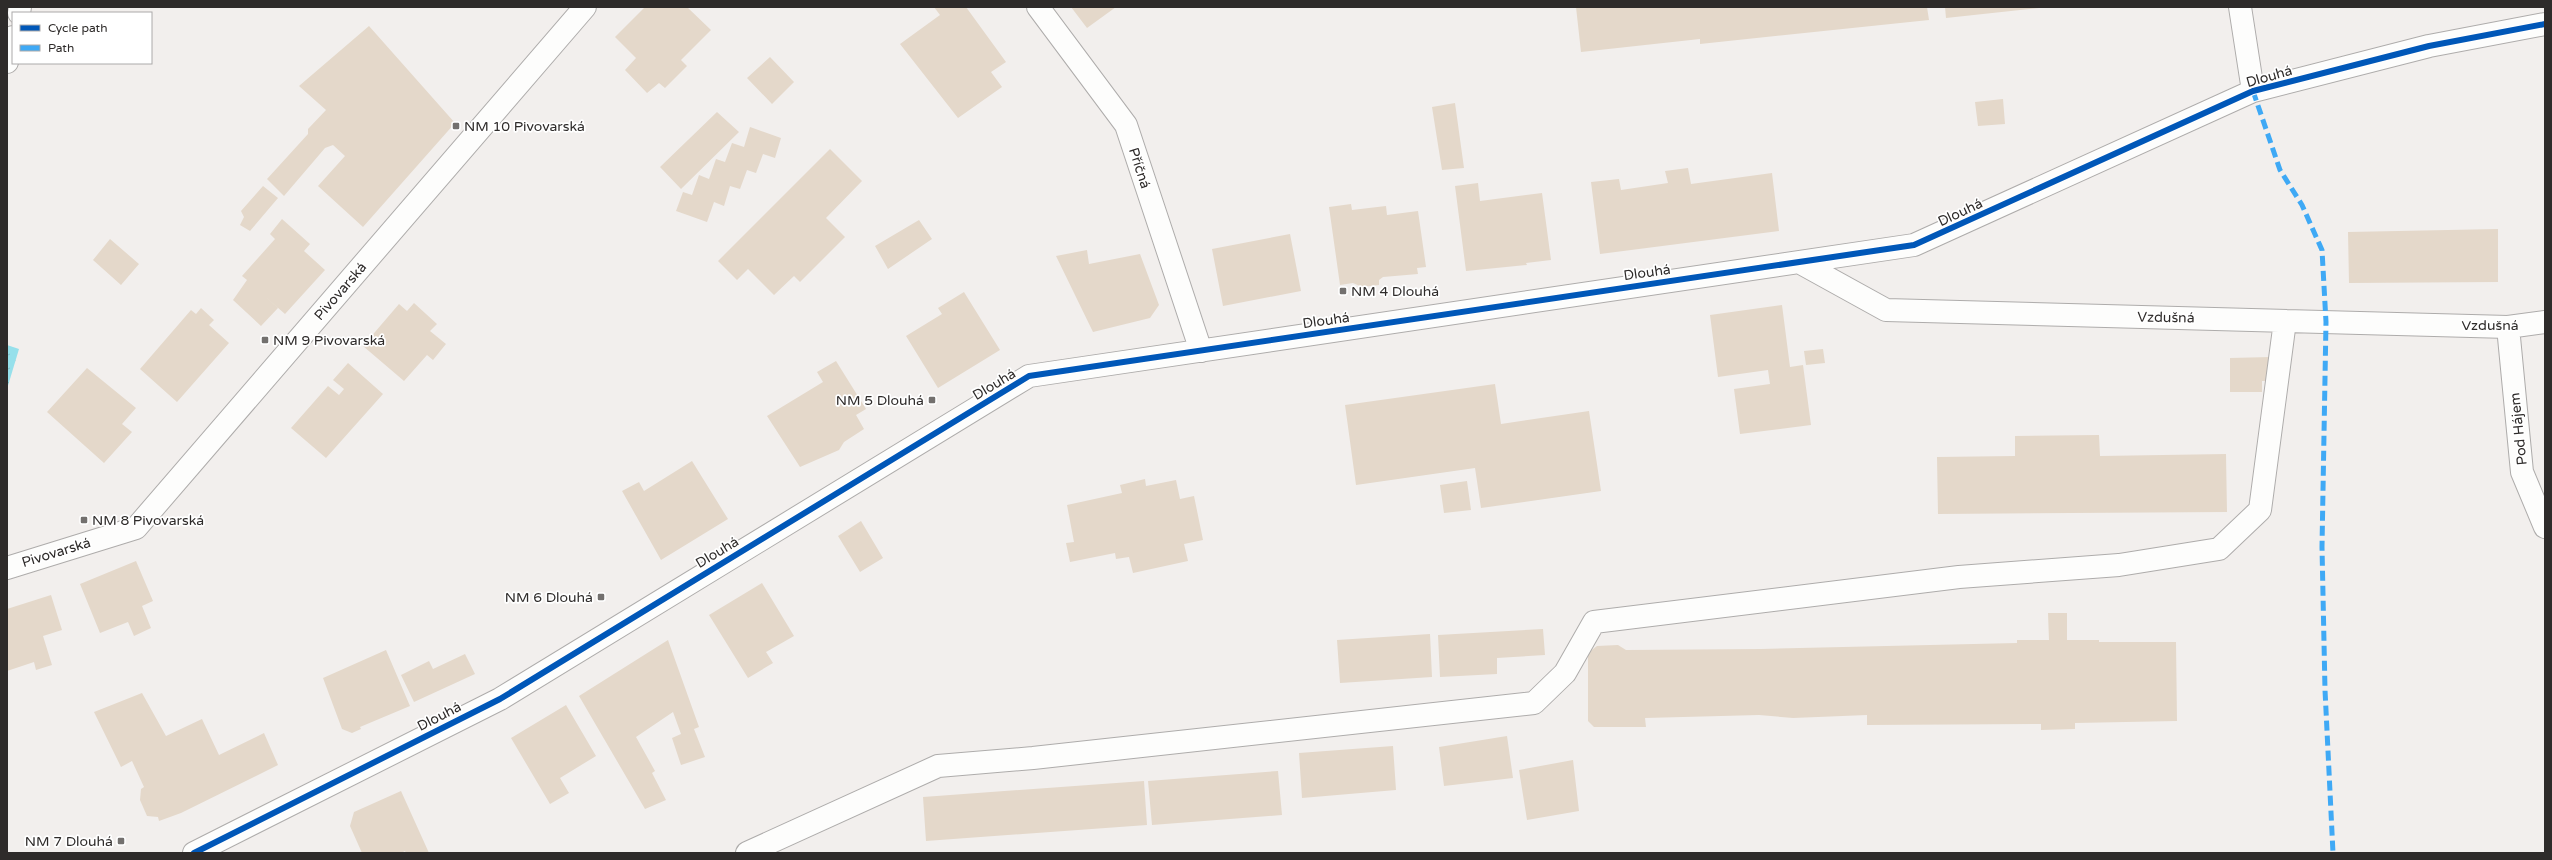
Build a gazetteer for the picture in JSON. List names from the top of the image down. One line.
{"streets":{"street":["Dlouhá","Příčná","Pivovarská","Vzdušná","Pod Hájem"]},"crossings":[["Dlouhá","Příčná"],["Dlouhá","Vzdušná"],["Vzdušná","Pod Hájem"]],"places":{"transit":["NM 10 Pivovarská","NM 4 Dlouhá","NM 9 Pivovarská","NM 5 Dlouhá","NM 8 Pivovarská","NM 6 Dlouhá","NM 7 Dlouhá"]},"legend":["Cycle path","Path"]}
